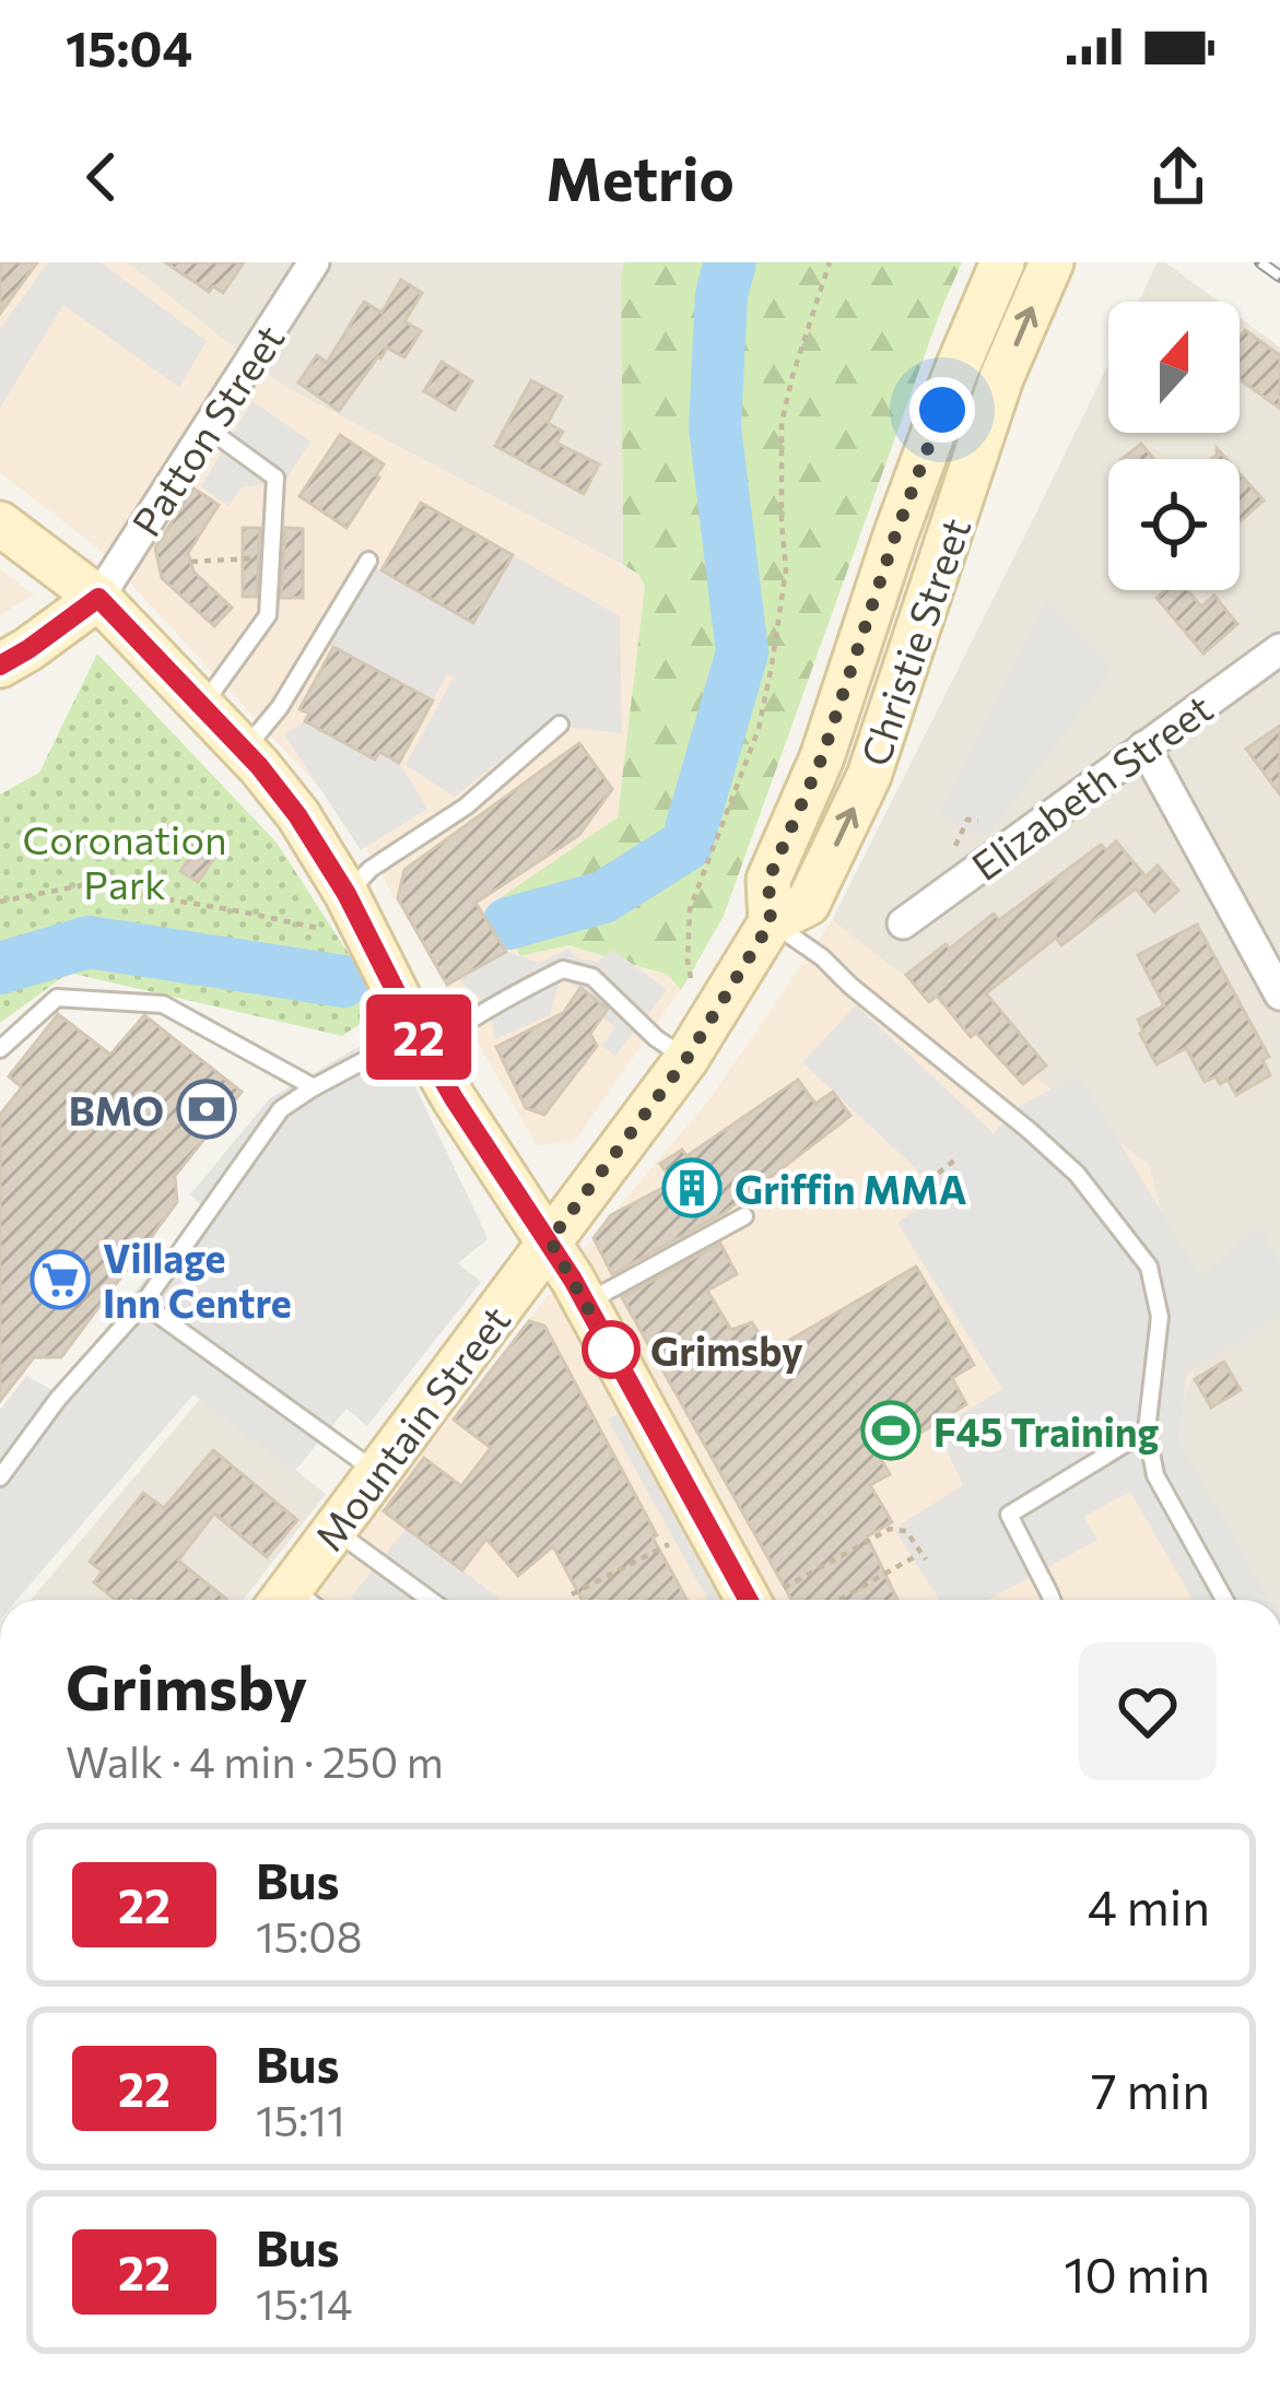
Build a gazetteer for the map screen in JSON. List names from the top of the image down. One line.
{"streets":{"main road":["Christie Street","Mountain Street"],"street":["Patton Street","Elizabeth Street"]},"crossings":[["Christie Street","Mountain Street"]],"parks":["Coronation Park"],"places":{"bank":["BMO"],"building":["Griffin MMA"],"supermarket":["Village Inn Centre"],"other":["Grimsby"],"sports":["F45 Training"]},"lines":["bus line 22"],"north":"top","page":{"status":"15:04","header":"Metrio","on_map":"22","heading":["Grimsby","Walk · 4 min · 250 m"],"list":[{"mark":"22","name":"Bus","note":"15:08","value":"4 min"},{"mark":"22","name":"Bus","note":"15:11","value":"7 min"},{"mark":"22","name":"Bus","note":"15:14","value":"10 min"}]}}
